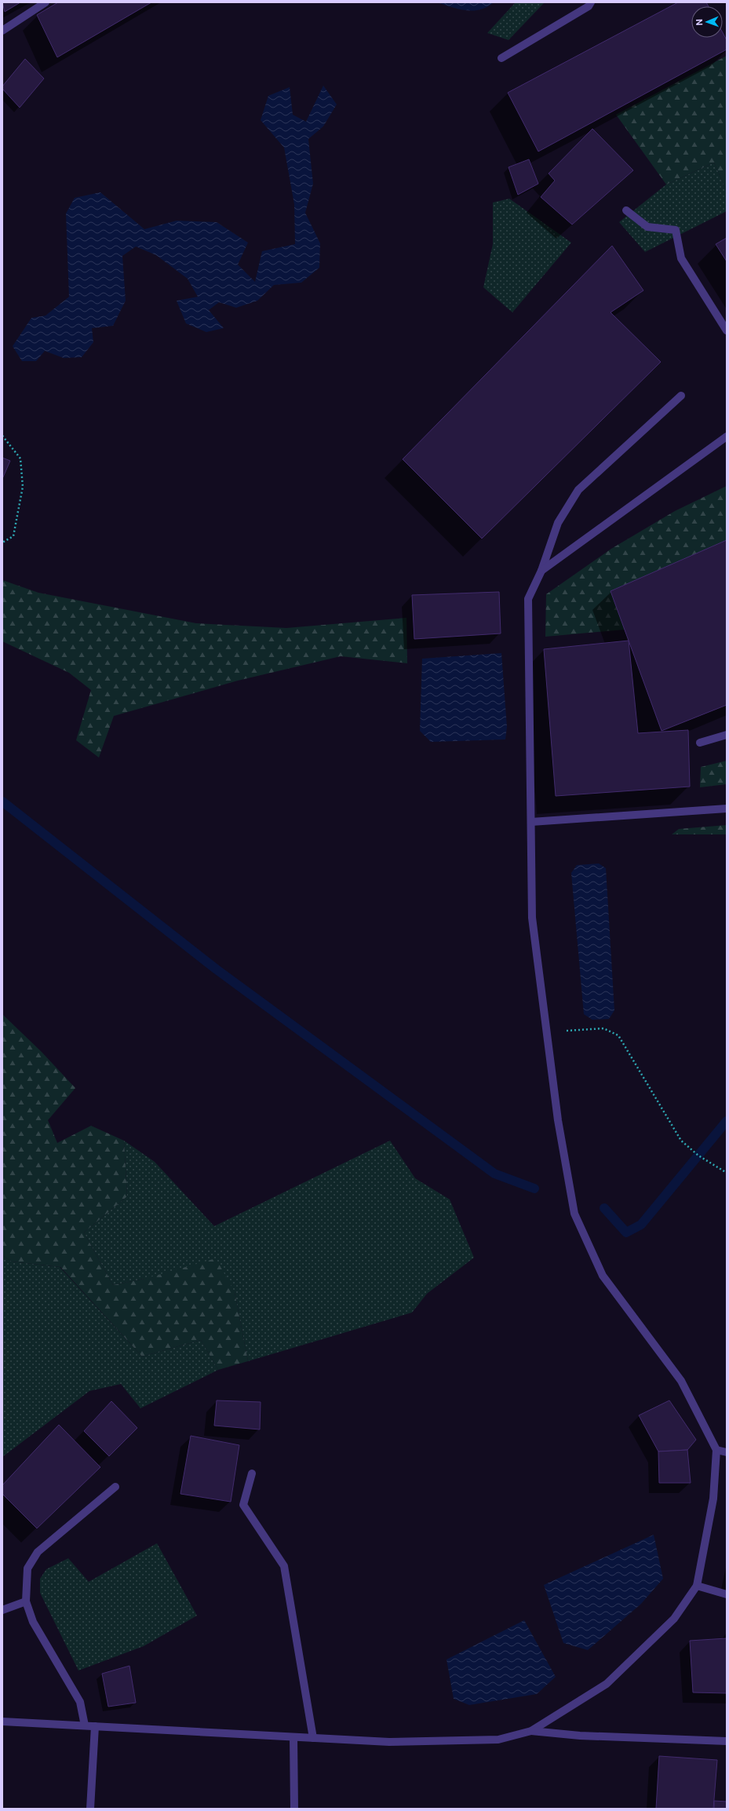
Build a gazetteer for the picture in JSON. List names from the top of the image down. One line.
{"north":"left"}
